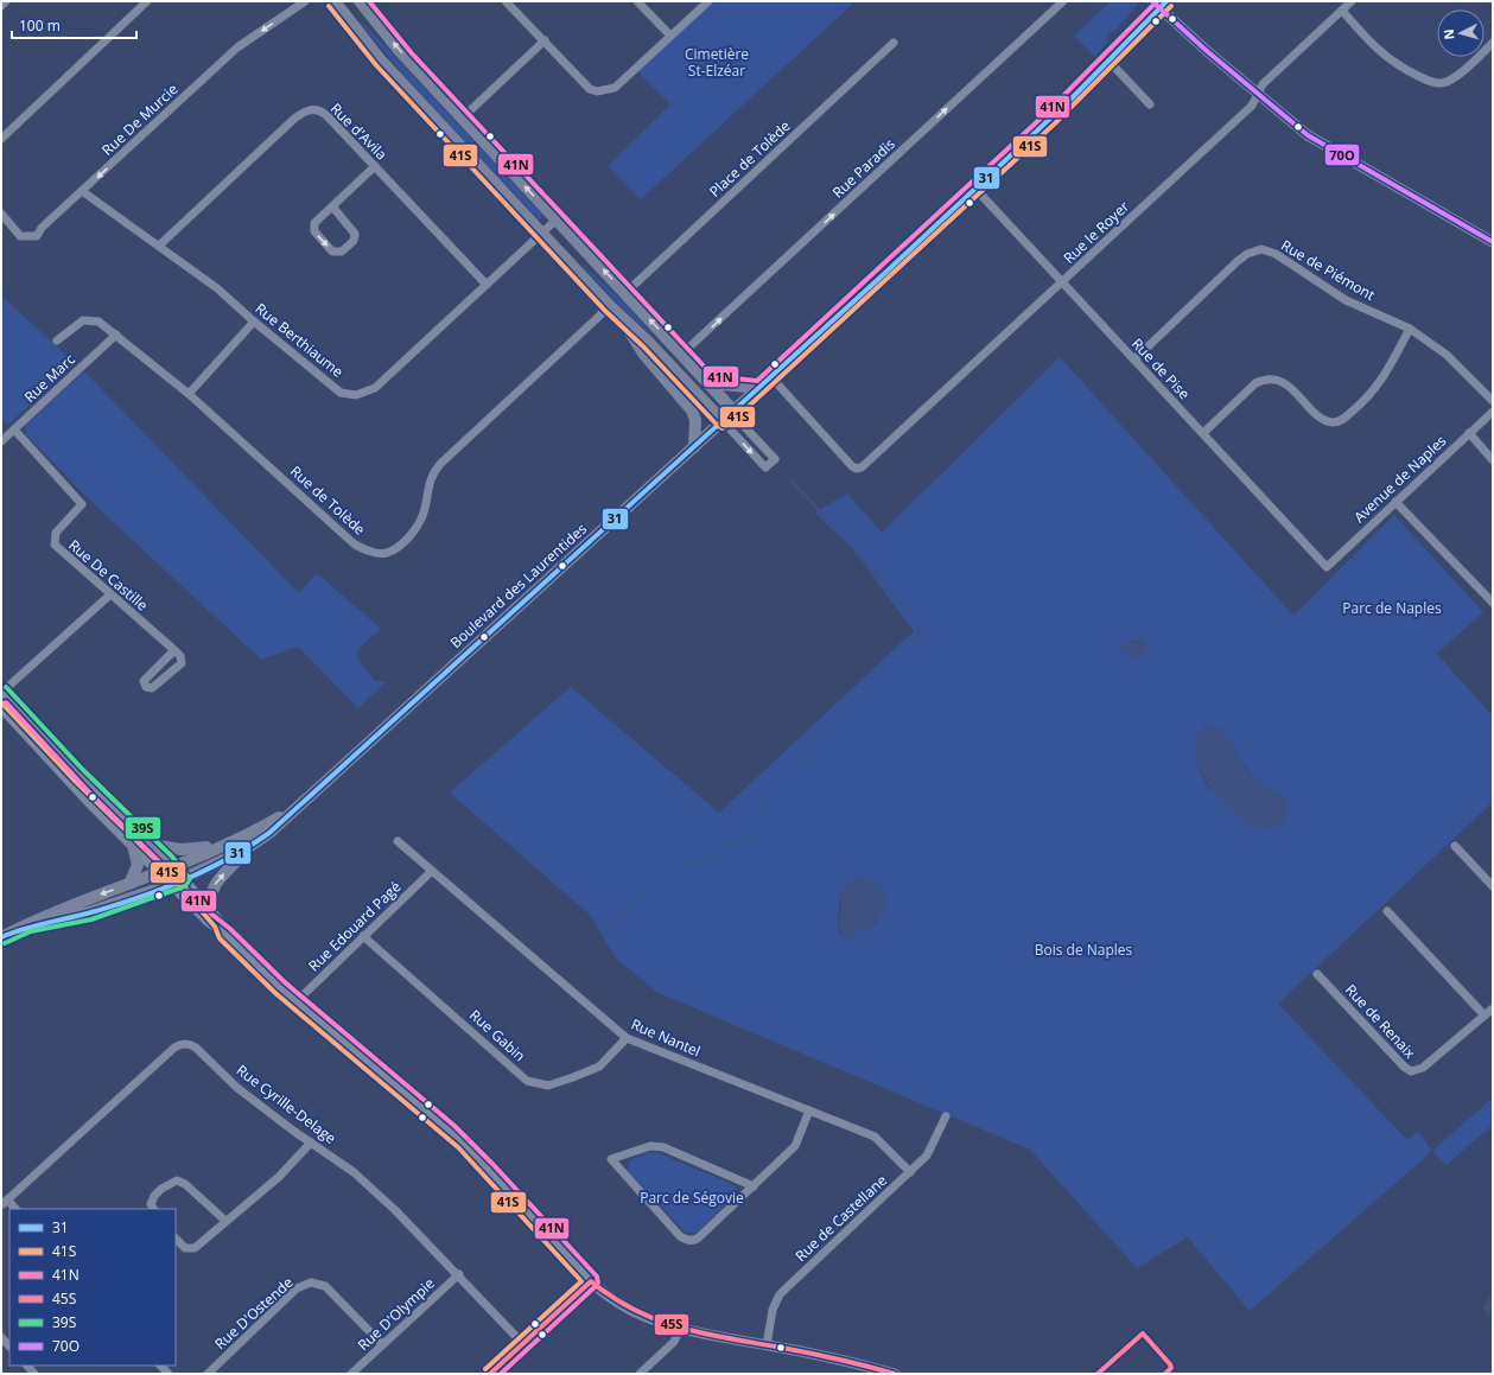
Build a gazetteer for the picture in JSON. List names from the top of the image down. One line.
{"streets":{"main road":["Boulevard des Laurentides"],"street":["Rue De Murcie","Rue d'Avila","Place de Tolède","Rue Paradis","Rue le Royer","Rue de Piémont","Rue Berthiaume","Rue de Pise","Rue Marc","Avenue de Naples","Rue de Tolède","Rue De Castille","Rue Edouard Pagé","Rue de Renaix","Rue Gabin","Rue Nantel","Rue Cyrille-Delage","Rue de Castellane","Rue D'Ostende","Rue D'Olympie"]},"crossings":[["Rue De Murcie","Rue Berthiaume"],["Rue d'Avila","Rue Berthiaume"],["Rue le Royer","Rue de Pise"],["Rue le Royer","Boulevard des Laurentides"],["Rue de Piémont","Rue de Pise"],["Rue de Pise","Avenue de Naples"],["Rue de Pise","Boulevard des Laurentides"],["Rue Marc","Rue de Tolède"],["Rue Marc","Rue De Castille"],["Rue Edouard Pagé","Rue Gabin"],["Rue Edouard Pagé","Rue Nantel"],["Rue Gabin","Rue Nantel"],["Rue Nantel","Rue de Castellane"],["Rue Cyrille-Delage","Rue D'Olympie"],["Rue D'Ostende","Rue D'Olympie"]],"one_way":["Rue De Murcie","Rue Paradis"],"parks":["Cimetière St-Elzéar","Parc de Naples","Bois de Naples","Parc de Ségovie"],"lines":["transit line 31","transit line 41N","transit line 70O","transit line 41S","transit line 39S","transit line 45S"],"legend":["31","41S","41N","45S","39S","70O"],"scale_bar":"100 m","north":"left"}
